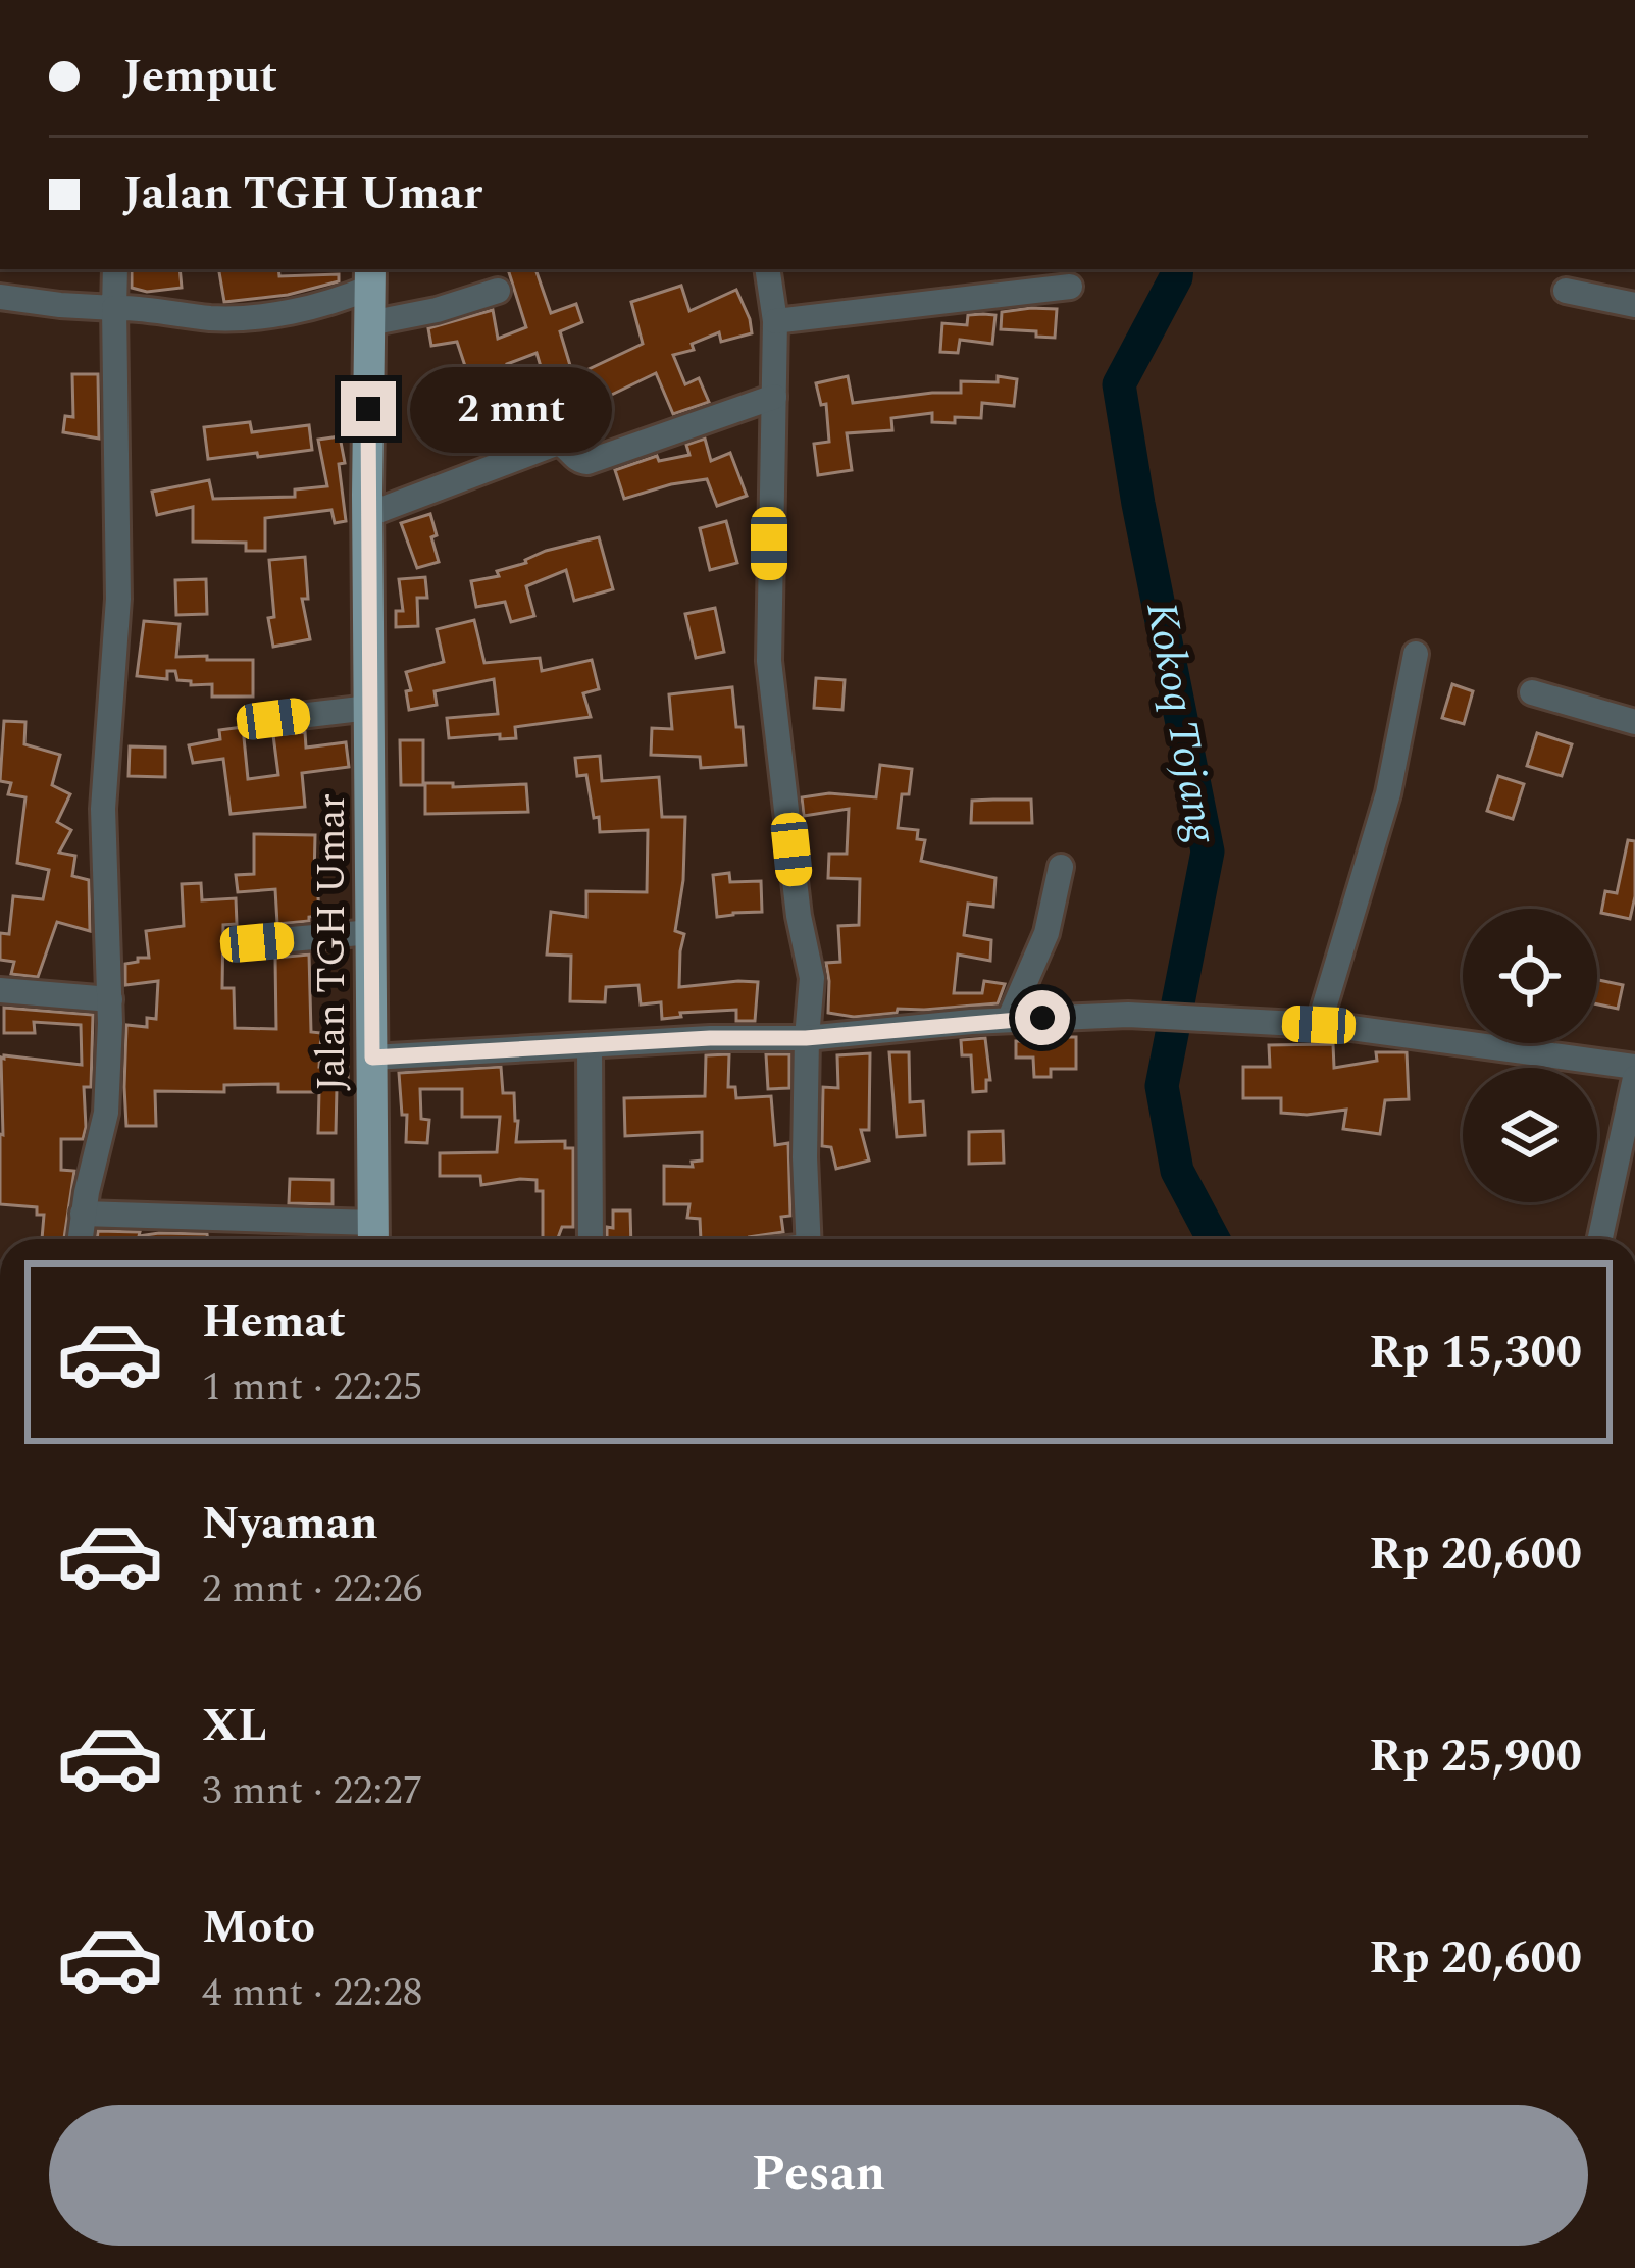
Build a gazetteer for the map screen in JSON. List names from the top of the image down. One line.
{"streets":{"main road":["Jalan TGH Umar"]},"water":["Kokoq Tojang"],"page":{"banner":["Jemput","Jalan TGH Umar"],"bubble":"2 mnt","list":[{"name":"Hemat","note":"1 mnt · 22:25","value":"Rp 15,300"},{"name":"Nyaman","note":"2 mnt · 22:26","value":"Rp 20,600"},{"name":"XL","note":"3 mnt · 22:27","value":"Rp 25,900"},{"name":"Moto","note":"4 mnt · 22:28","value":"Rp 20,600"}],"buttons":"Pesan"}}
